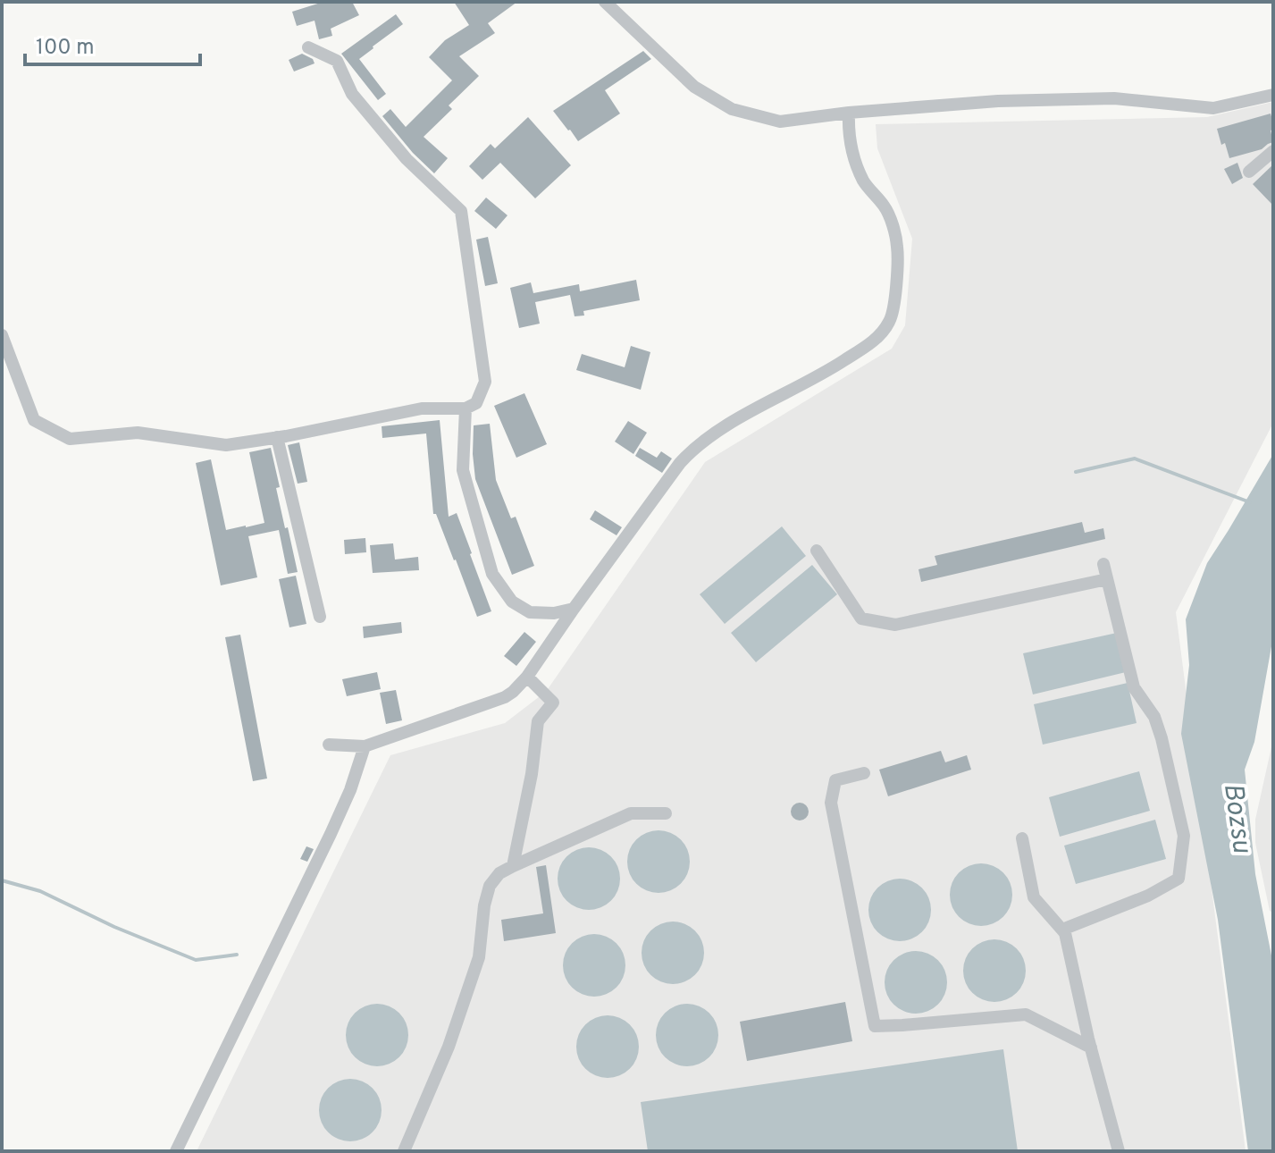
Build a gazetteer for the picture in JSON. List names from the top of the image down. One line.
{"water":["Bozsu"],"scale_bar":"100 m"}
